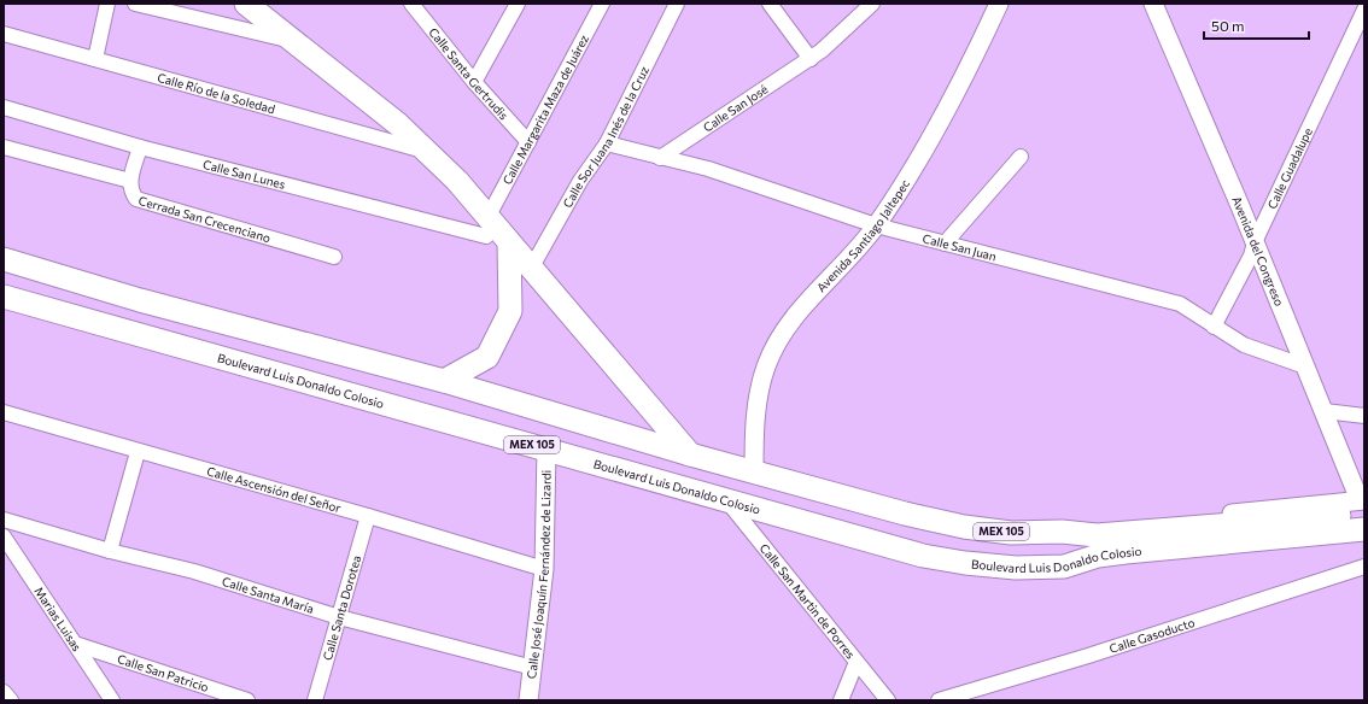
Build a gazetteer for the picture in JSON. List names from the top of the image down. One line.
{"streets":{"main road":["Boulevard Luis Donaldo Colosio","MEX 105"],"street":["Calle Santa Gertrudis","Calle Río de la Soledad","Calle San José","Calle Margarita Maza de Juárez","Calle Sor Juana Inés de la Cruz","Calle Guadalupe","Calle San Lunes","Cerrada San Crecenciano","Avenida Santiago Jaltepec","Calle San Juan","Avenida del Congreso","Calle Ascensión del Señor","Calle José Joaquín Fernández de Lizardi","Calle Santa María","Calle San Martin de Porres","Calle Santa Dorotea","Marias Luisas","Calle Gasoducto","Calle San Patricio"]},"crossings":[["Calle Santa Gertrudis","Calle Margarita Maza de Juárez"],["Calle San José","Calle San Juan"],["Calle Margarita Maza de Juárez","Calle San Lunes"],["Calle Sor Juana Inés de la Cruz","Calle San Juan"],["Calle Guadalupe","Calle San Juan"],["Calle Guadalupe","Avenida del Congreso"],["Avenida Santiago Jaltepec","Calle San Juan"],["Avenida Santiago Jaltepec","MEX 105"],["Calle San Juan","Avenida del Congreso"],["Avenida del Congreso","MEX 105"],["Boulevard Luis Donaldo Colosio","Calle José Joaquín Fernández de Lizardi"],["Boulevard Luis Donaldo Colosio","Calle San Martin de Porres"],["Calle Ascensión del Señor","Calle José Joaquín Fernández de Lizardi"],["Calle Ascensión del Señor","Calle Santa Dorotea"],["Calle José Joaquín Fernández de Lizardi","Calle Santa María"],["Calle Santa María","Calle Santa Dorotea"],["Marias Luisas","Calle San Patricio"]],"scale_bar":"50 m"}
